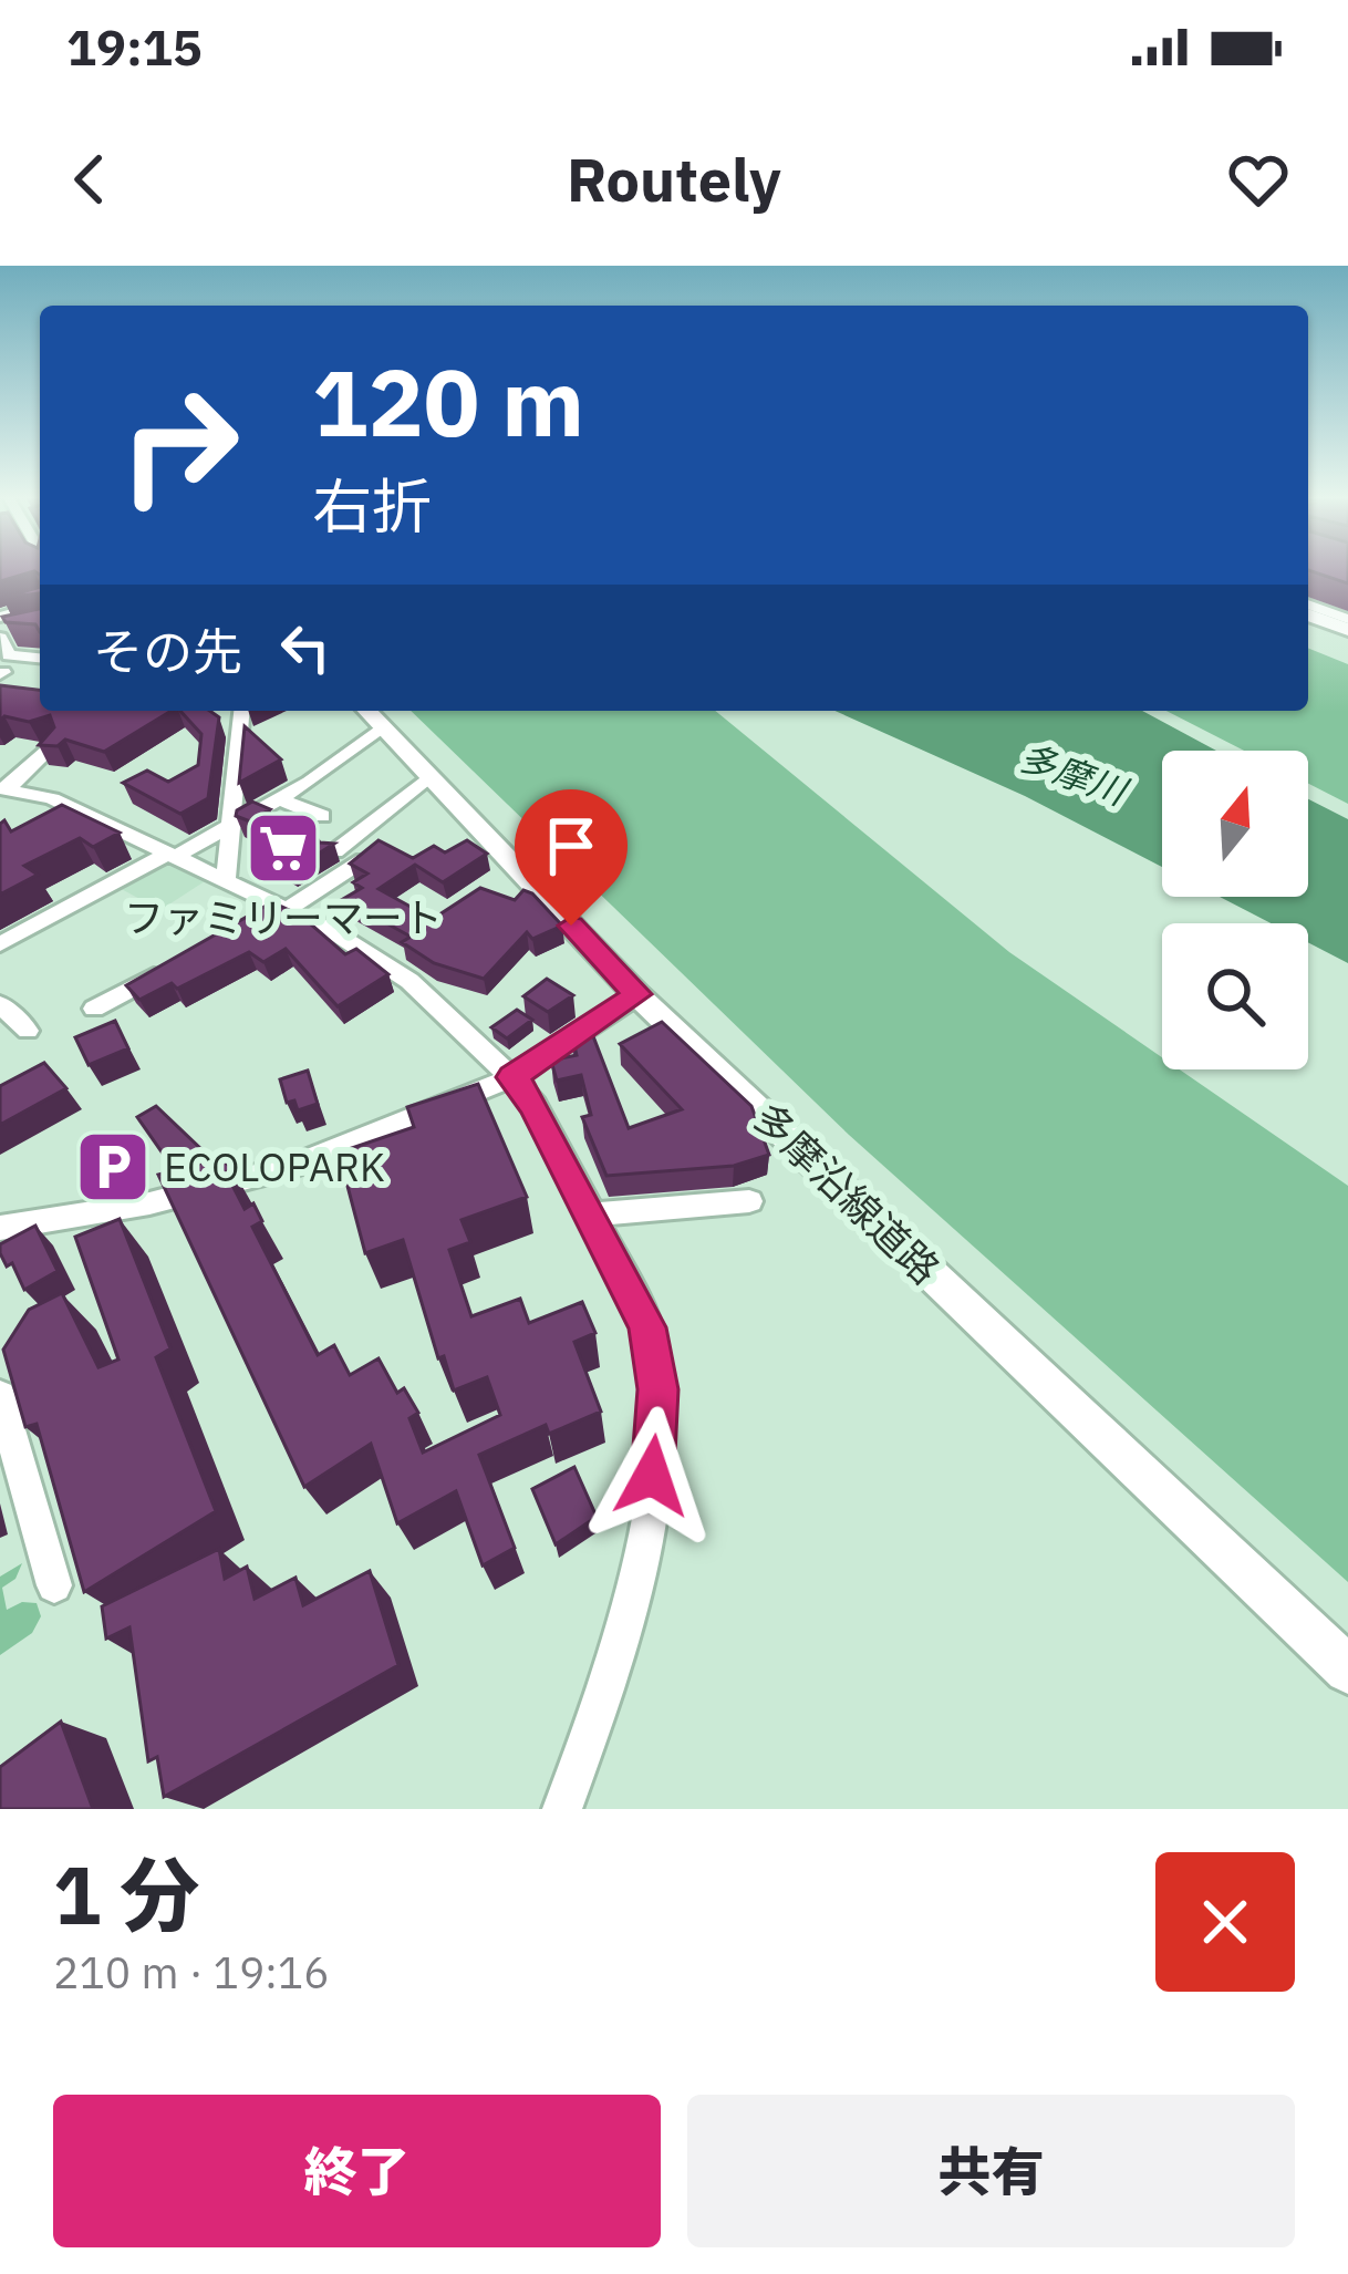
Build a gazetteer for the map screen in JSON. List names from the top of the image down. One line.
{"streets":{"main road":["多摩沿線道路"]},"water":["多摩川"],"places":{"supermarket":["ファミリーマート"],"parking":["ECOLOPARK"]},"north":"top","page":{"status":"19:15","header":"Routely","turn":["120 m","右折"],"then":"その先","heading":["1 分","210 m · 19:16"],"buttons":["終了","共有"]}}
